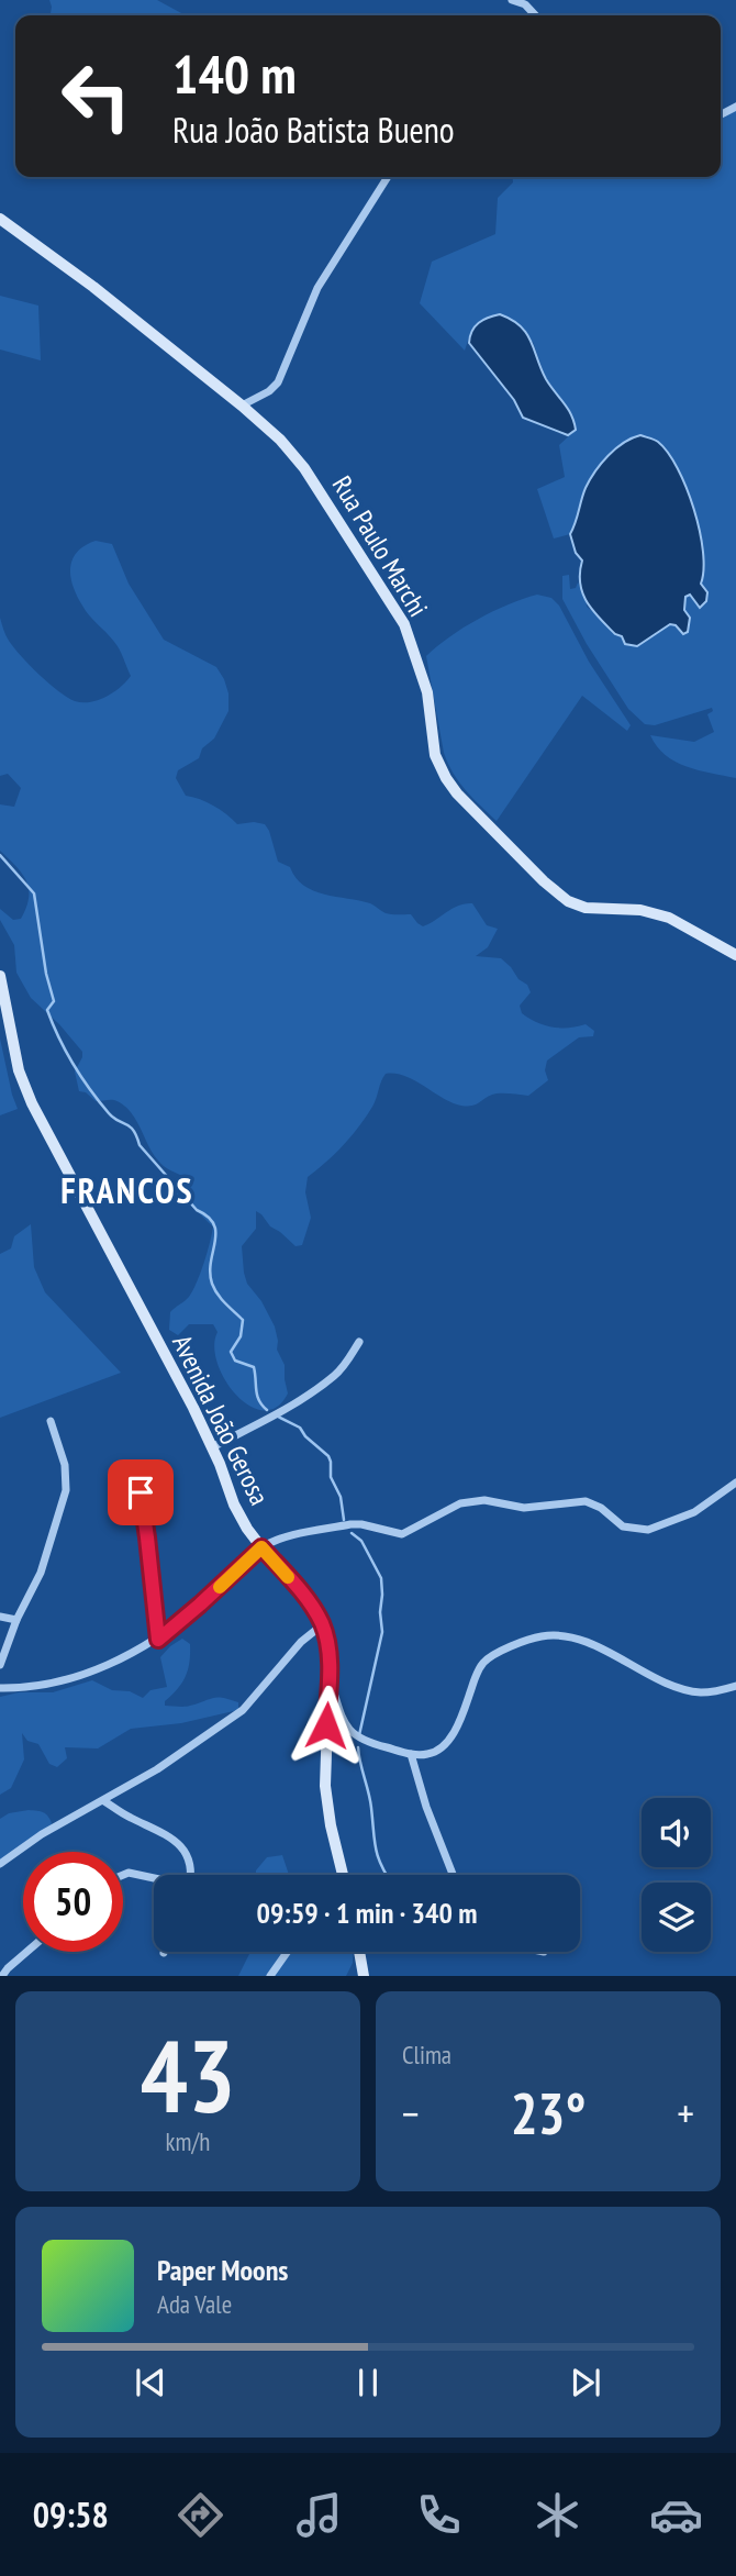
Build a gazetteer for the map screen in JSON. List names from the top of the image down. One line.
{"streets":{"street":["Rua Paulo Marchi","Avenida João Gerosa"]},"districts":["FRANCOS"],"page":{"turn":["140 m","Rua João Batista Bueno"],"limit":"50","trip":"09:59 · 1 min · 340 m","tile":[["43","km/h"],"Clima"],"heat":["−","23°","+"],"song":["Paper Moons","Ada Vale"],"tabs":"09:58"}}
